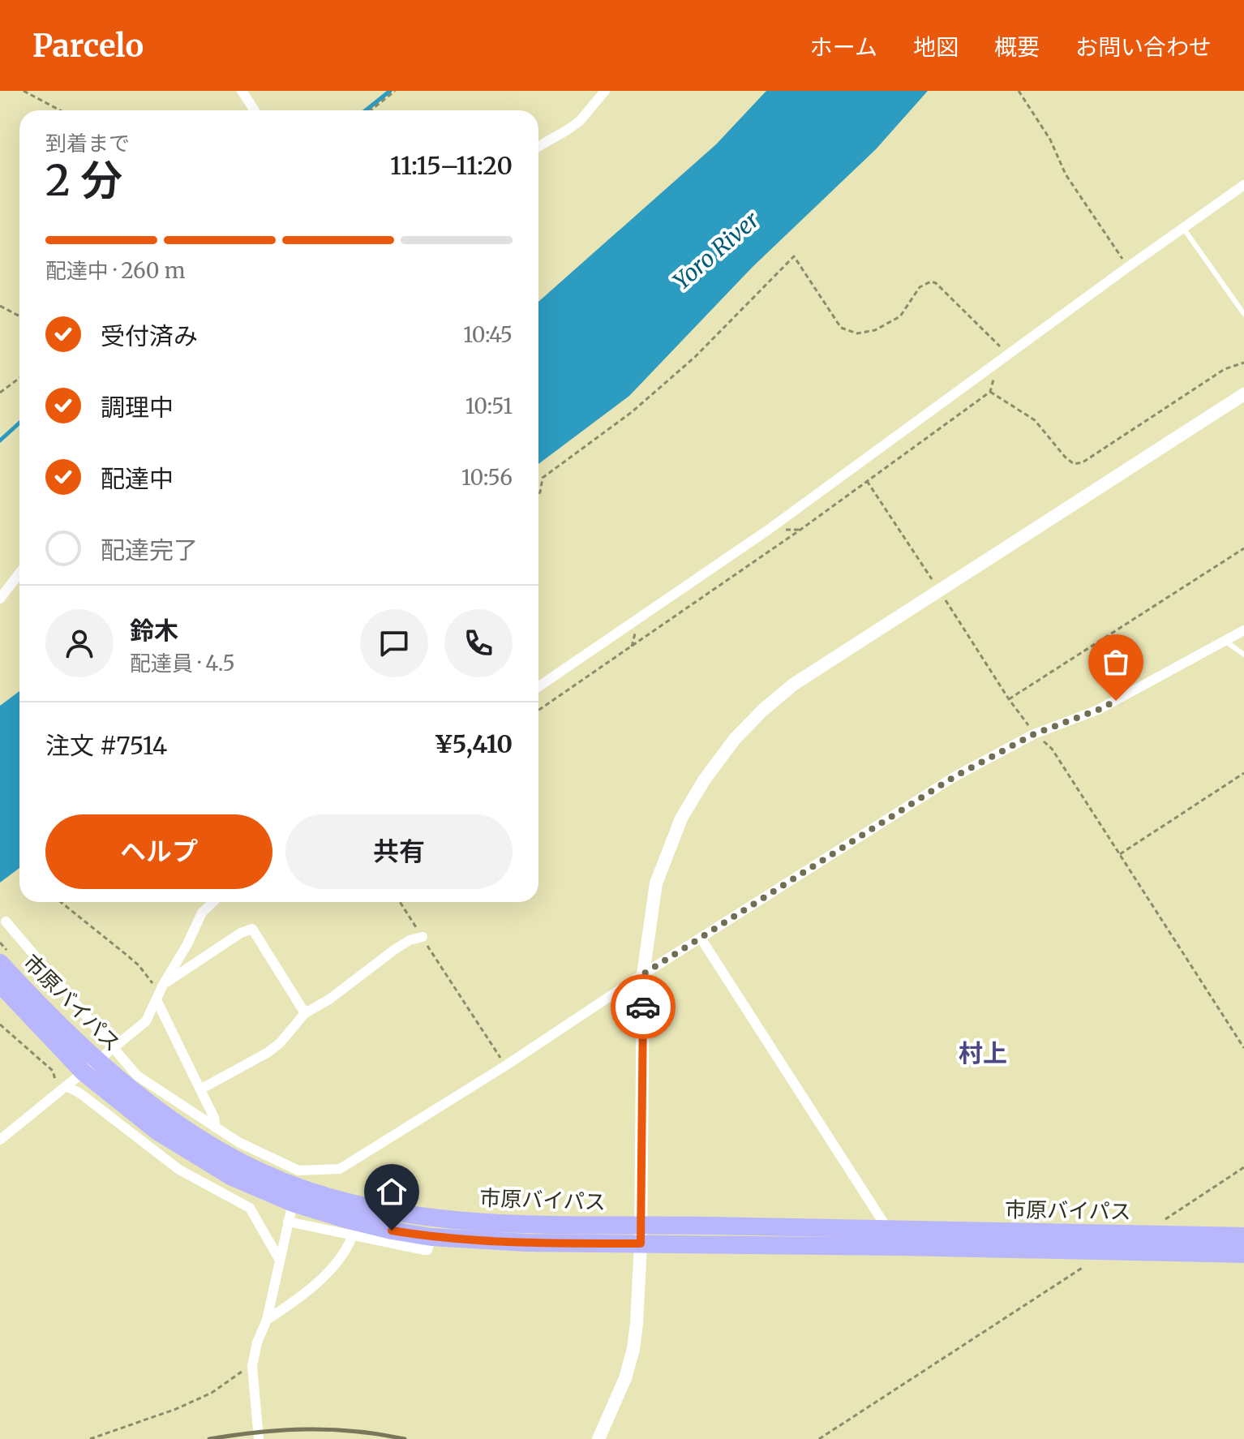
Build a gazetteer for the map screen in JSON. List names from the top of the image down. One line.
{"streets":{"highway":["市原バイパス"]},"districts":["村上"],"water":["Yoro River"],"page":{"header":"Parcelo","nav":["ホーム","地図","概要","お問い合わせ"],"heading":["2 分","到着まで","11:15–11:20"],"panel":["鈴木","配達員 · 4.5","注文 #7514","¥5,410"],"bar":"配達中 · 260 m","list":[["受付済み","10:45"],["調理中","10:51"],["配達中","10:56"],"配達完了"],"buttons":["ヘルプ","共有"]}}
